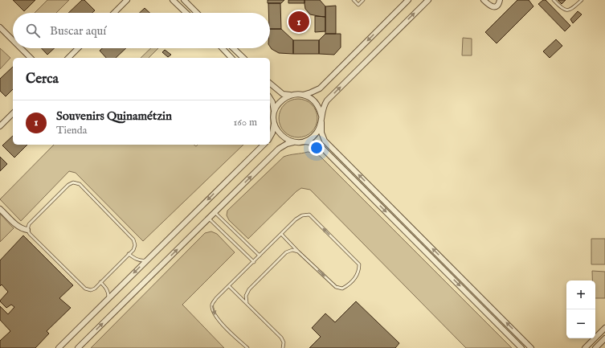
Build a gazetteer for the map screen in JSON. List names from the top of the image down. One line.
{"page":{"pins":"1","search":"Buscar aquí","heading":"Cerca","list":[{"mark":"1","name":"Souvenirs Quinamétzin","note":"Tienda","value":"160 m"}],"map_buttons":["+","−"]}}
